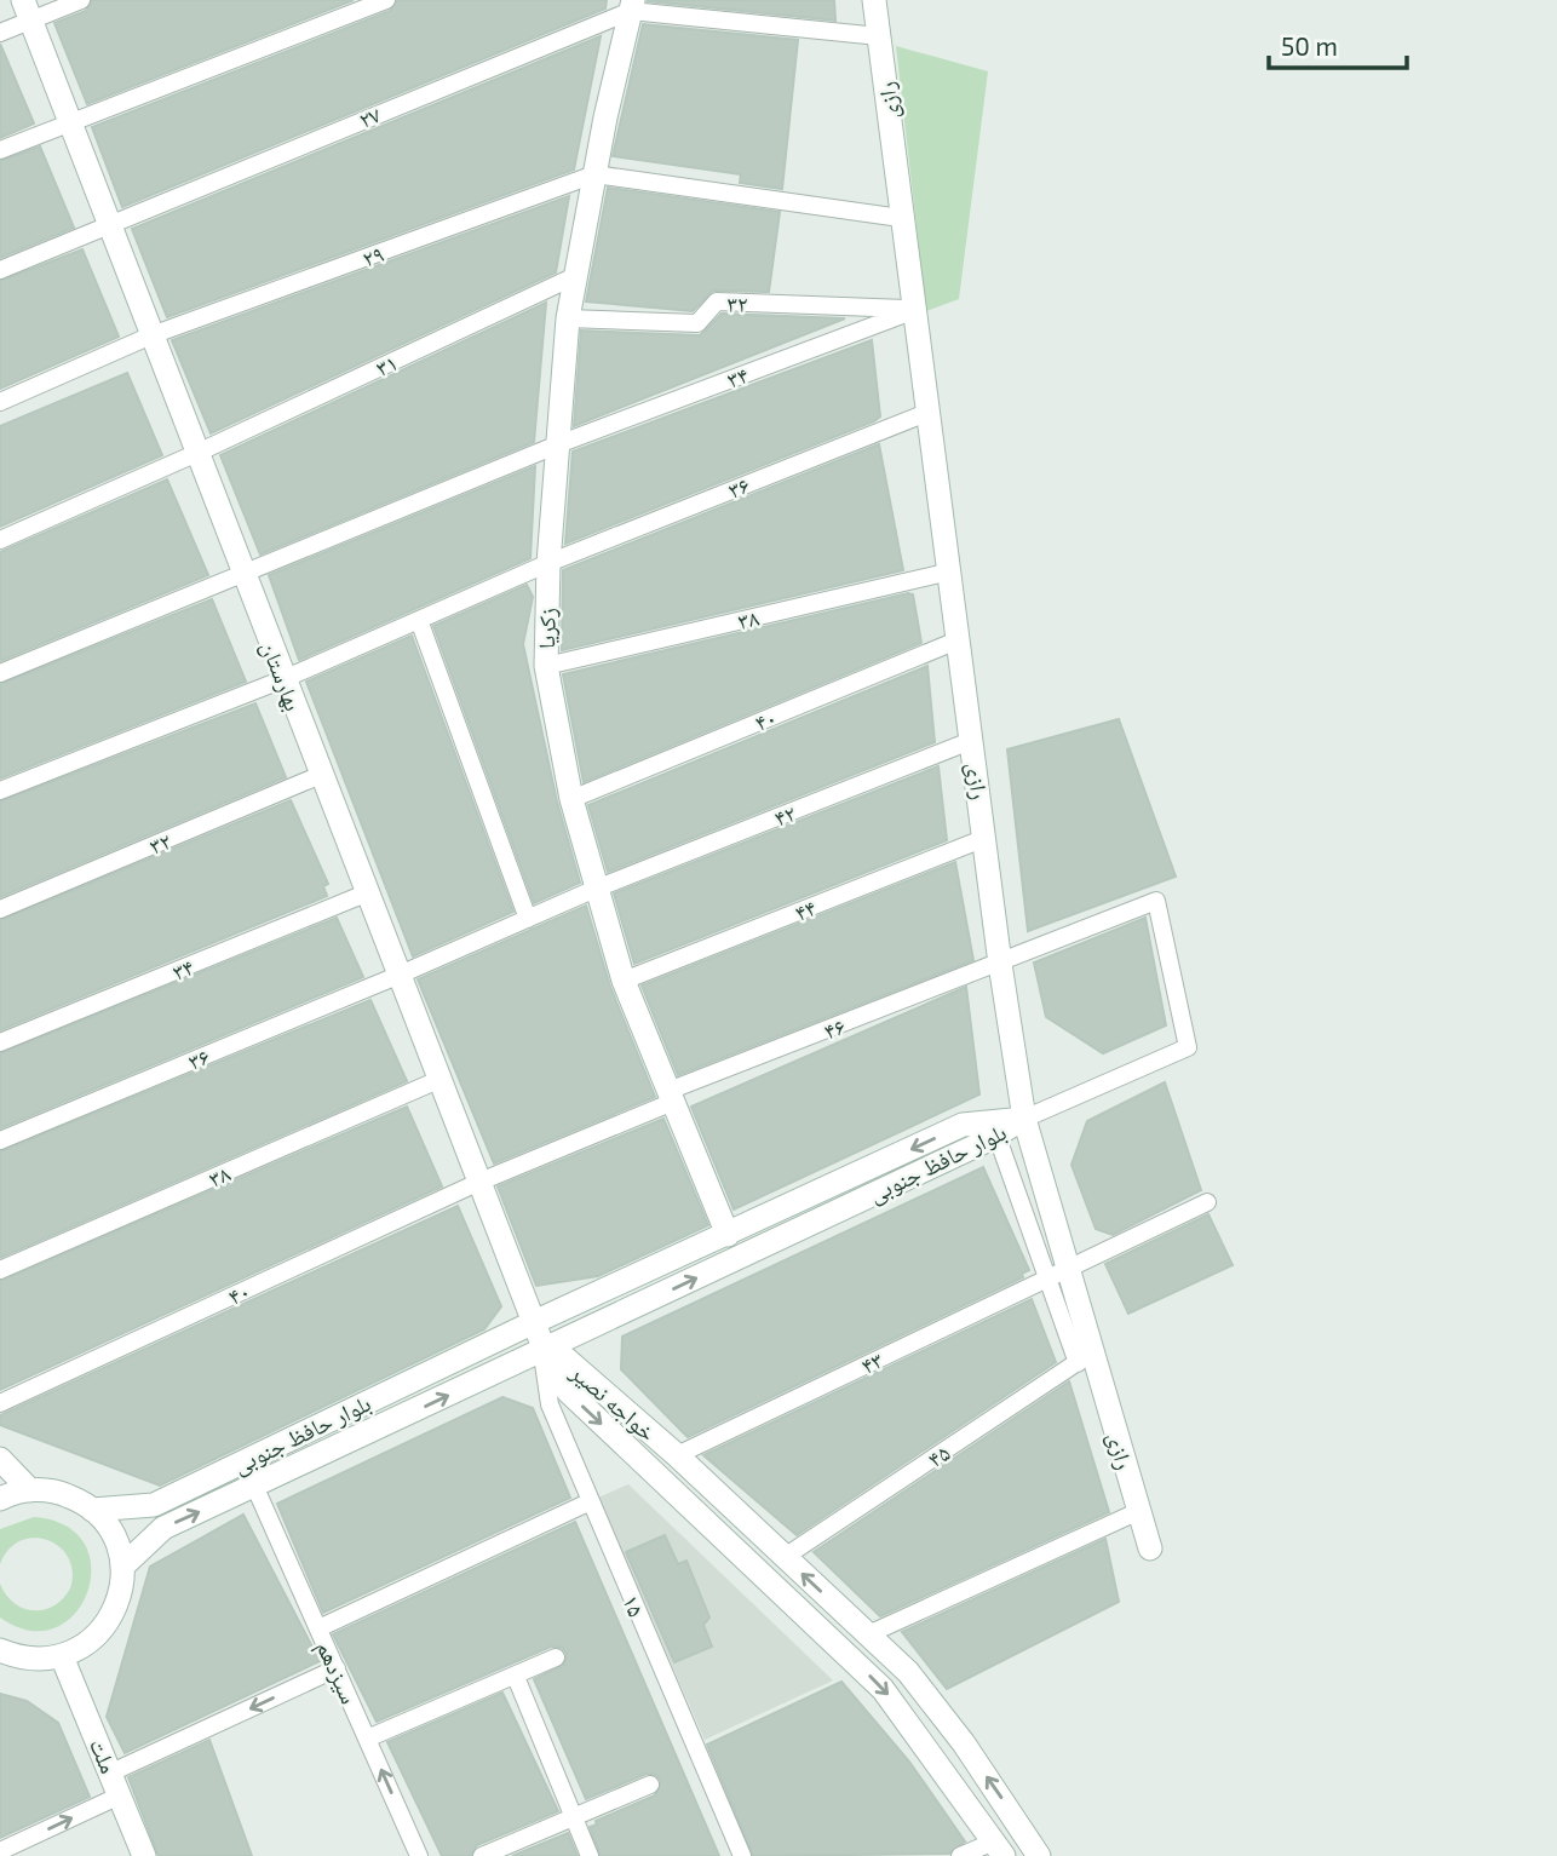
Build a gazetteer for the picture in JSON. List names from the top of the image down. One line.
{"streets":{"main road":["رازی","زکریا","بهارستان","بلوار حافظ جنوبی","خواجه نصیر","ملت"],"street":["۲۷","۲۹","۳۲","۳۱","۳۴","۳۶","۳۸","۴۰","۴۲","۴۴","۴۶","۴۳","۴۵","۱۵","سیزدهم"]},"crossings":[["رازی","۳۲"],["رازی","۳۴"],["رازی","۳۶"],["رازی","۳۸"],["رازی","۴۰"],["رازی","۴۲"],["رازی","۴۴"],["رازی","۴۶"],["رازی","بلوار حافظ جنوبی"],["رازی","۴۳"],["رازی","۴۵"],["۲۷","زکریا"],["۲۷","بهارستان"],["۲۹","زکریا"],["۲۹","بهارستان"],["۳۲","۳۴"],["۳۲","زکریا"],["۳۲","بهارستان"],["۳۱","زکریا"],["۳۱","بهارستان"],["۳۴","زکریا"],["۳۴","بهارستان"],["۳۶","زکریا"],["۳۶","بهارستان"],["۳۶","۴۲"],["۳۸","زکریا"],["۳۸","بهارستان"],["زکریا","۴۰"],["زکریا","۴۲"],["زکریا","۴۴"],["زکریا","۴۶"],["زکریا","بلوار حافظ جنوبی"],["بهارستان","۴۰"],["بهارستان","۴۶"],["بهارستان","بلوار حافظ جنوبی"],["بهارستان","خواجه نصیر"],["بهارستان","۱۵"],["۴۰","۴۶"],["بلوار حافظ جنوبی","خواجه نصیر"],["بلوار حافظ جنوبی","۱۵"],["بلوار حافظ جنوبی","سیزدهم"],["۴۳","خواجه نصیر"],["خواجه نصیر","۴۵"],["خواجه نصیر","۱۵"]],"scale_bar":"50 m"}
